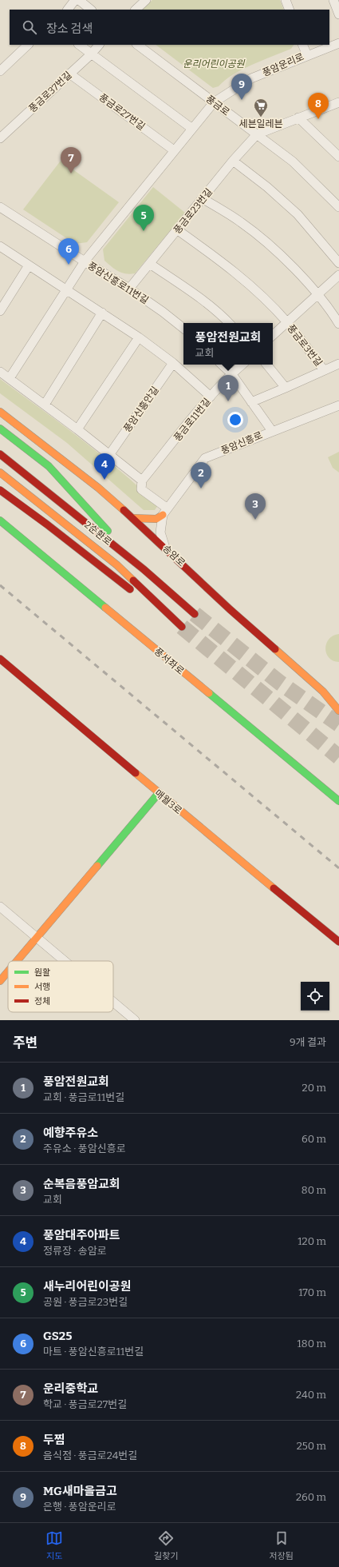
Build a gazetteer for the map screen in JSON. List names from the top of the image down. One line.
{"streets":{"main road":["2순환로","송암로","풍서좌로","매월3로"],"street":["풍암운리로","풍금로37번길","풍금로","풍금로27번길","풍금로23번길","풍암신흥로11번길","풍금로3번길","풍암신흥안길","풍금로11번길","풍암신흥로"]},"crossings":[["풍암운리로","풍금로"],["풍금로37번길","풍금로27번길"],["풍금로","풍금로23번길"],["풍금로23번길","풍암신흥로11번길"],["풍암신흥로","송암로"]],"parks":["운리어린이공원"],"places":{"supermarket":["세븐일레븐"]},"legend":["원활","서행","정체"],"page":{"search":"장소 검색","pins":["9","8","7","5","6","1","4","2","3"],"popup":["풍암전원교회","교회"],"heading":["주변","9개 결과"],"list":[{"mark":"1","name":"풍암전원교회","note":"교회 · 풍금로11번길","value":"20 m"},{"mark":"2","name":"예향주유소","note":"주유소 · 풍암신흥로","value":"60 m"},{"mark":"3","name":"순복음풍암교회","note":"교회","value":"80 m"},{"mark":"4","name":"풍암대주아파트","note":"정류장 · 송암로","value":"120 m"},{"mark":"5","name":"새누리어린이공원","note":"공원 · 풍금로23번길","value":"170 m"},{"mark":"6","name":"GS25","note":"마트 · 풍암신흥로11번길","value":"180 m"},{"mark":"7","name":"운리중학교","note":"학교 · 풍금로27번길","value":"240 m"},{"mark":"8","name":"두찜","note":"음식점 · 풍금로24번길","value":"250 m"},{"mark":"9","name":"MG새마을금고","note":"은행 · 풍암운리로","value":"260 m"}],"nav":["지도","길찾기","저장됨"]}}
